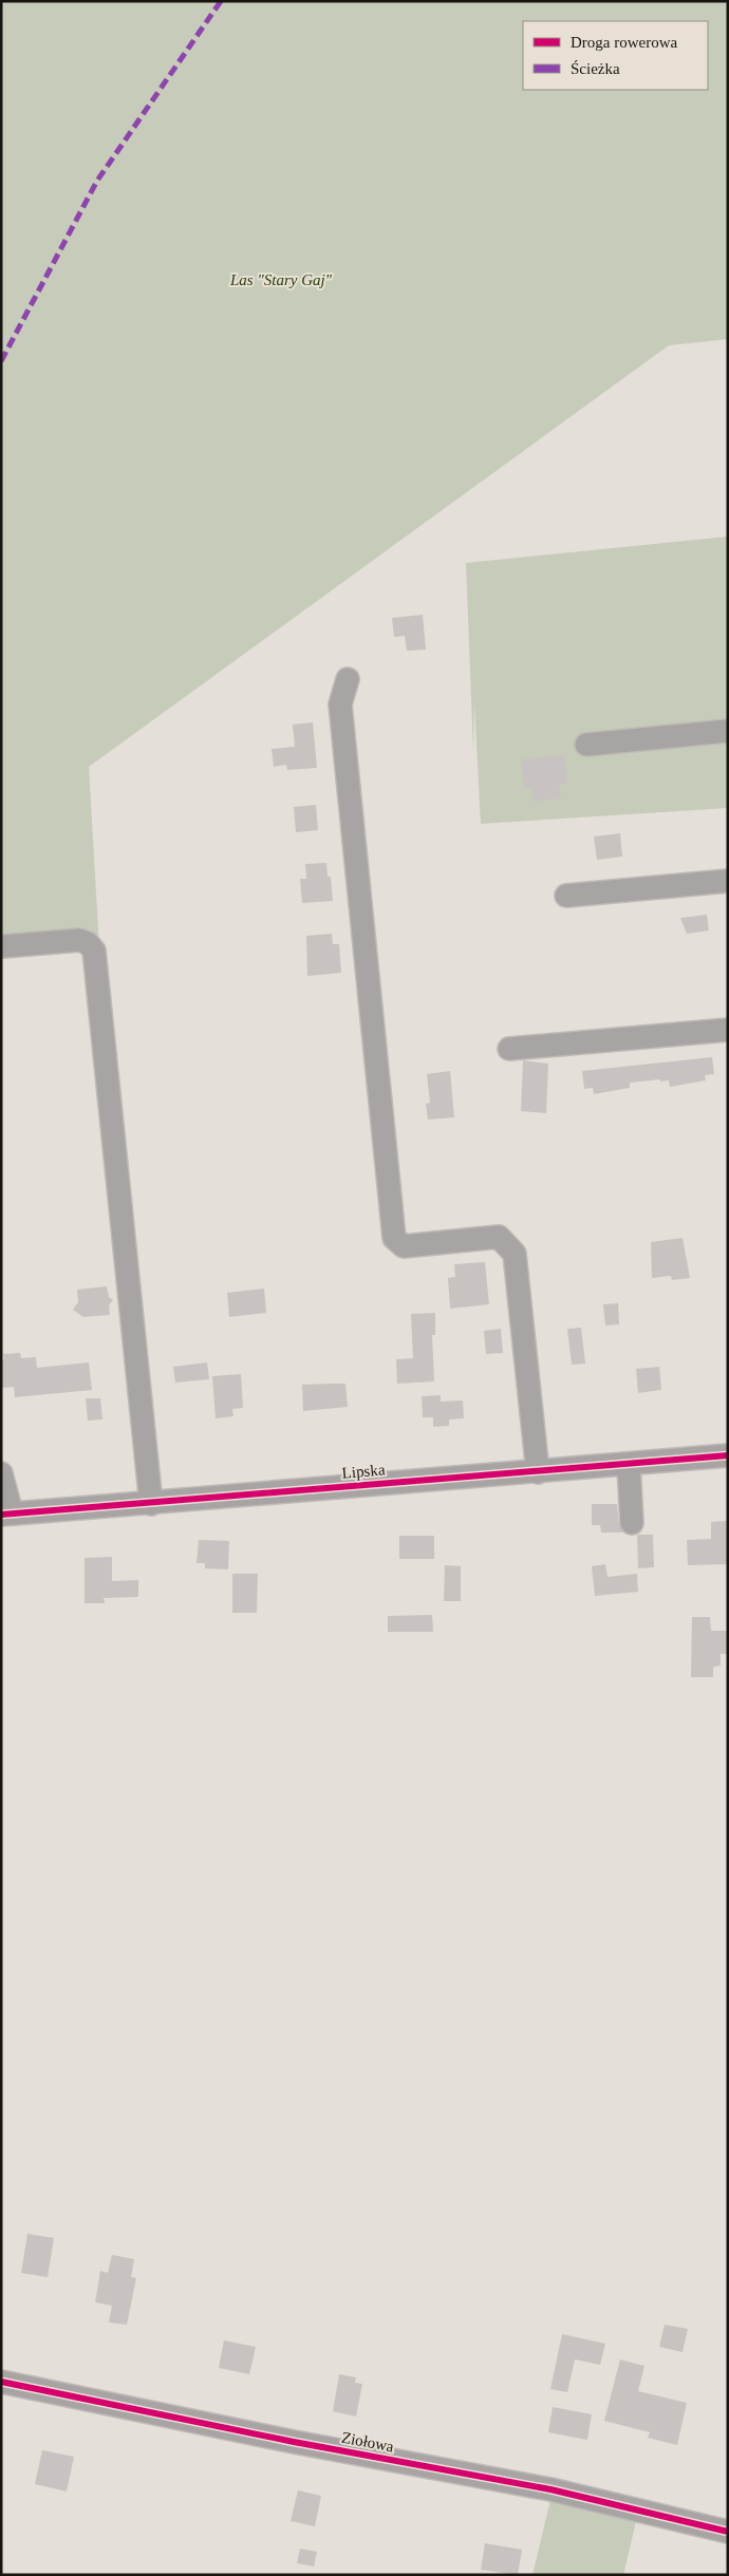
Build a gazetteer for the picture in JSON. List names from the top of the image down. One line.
{"streets":{"street":["Lipska","Ziołowa"]},"parks":["Las \"Stary Gaj\""],"legend":["Droga rowerowa","Ścieżka"]}
